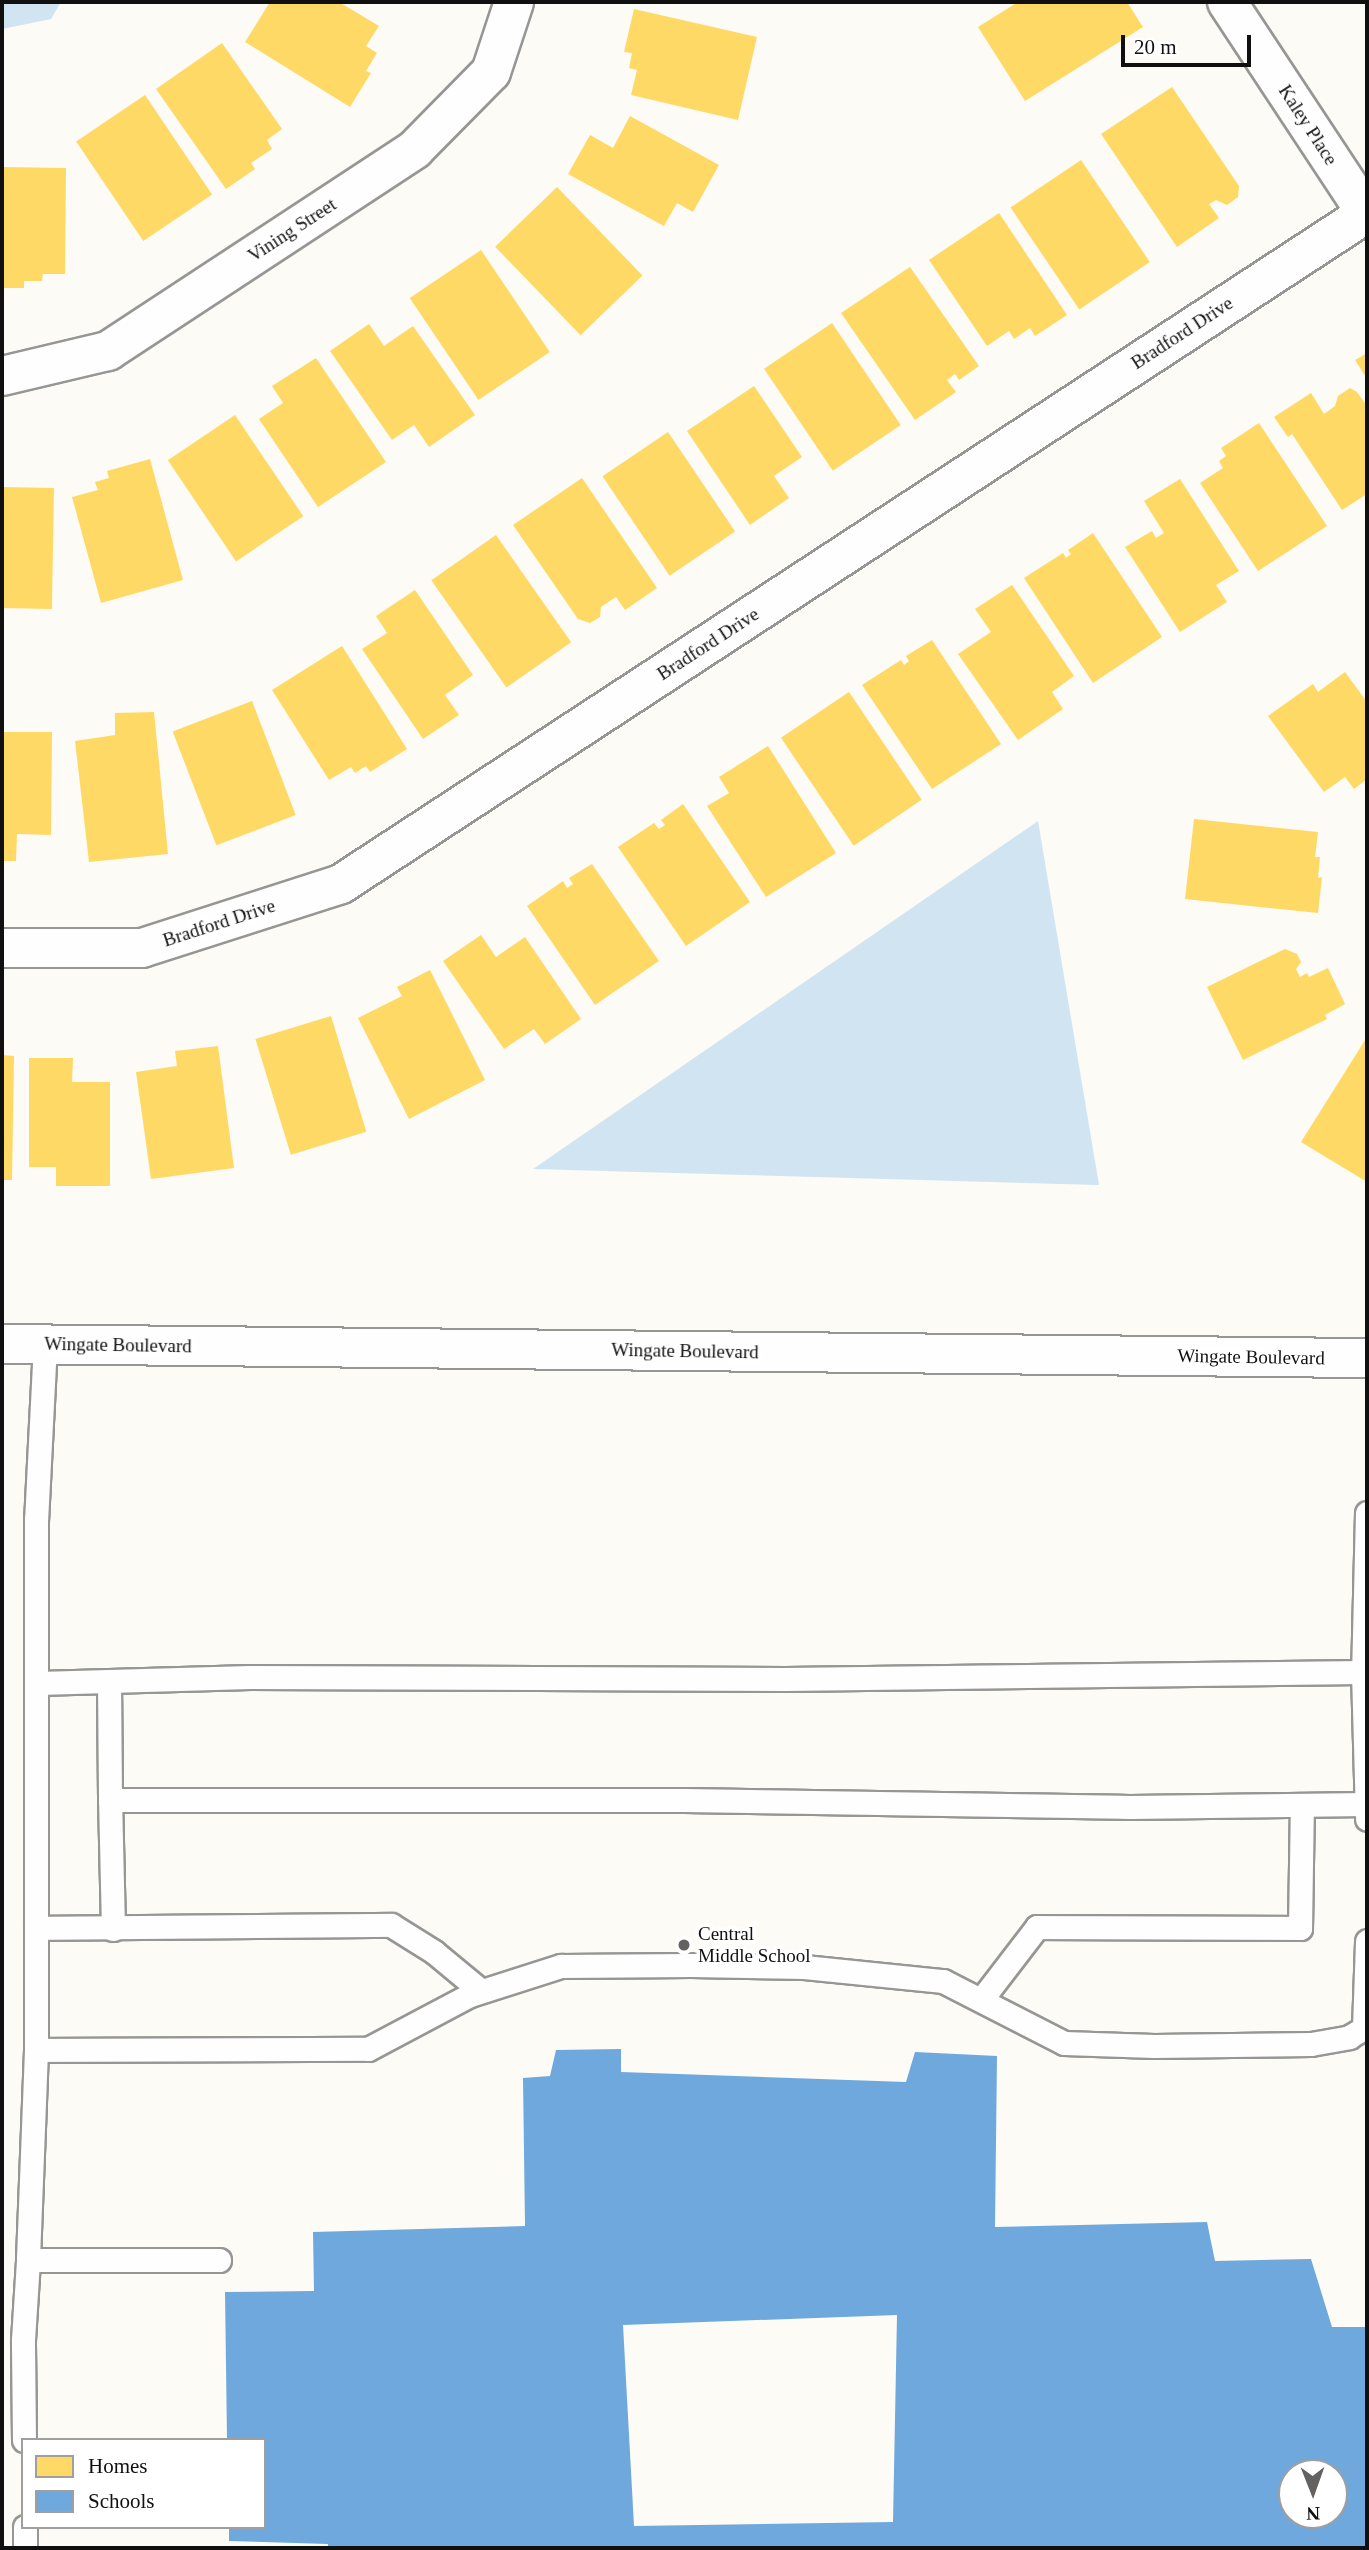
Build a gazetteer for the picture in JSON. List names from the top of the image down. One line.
{"streets":{"street":["Kaley Place","Vining Street","Bradford Drive","Wingate Boulevard"]},"crossings":[["Kaley Place","Bradford Drive"]],"places":["Central Middle School"],"legend":["Homes","Schools"],"scale_bar":"20 m","north":"bottom"}
